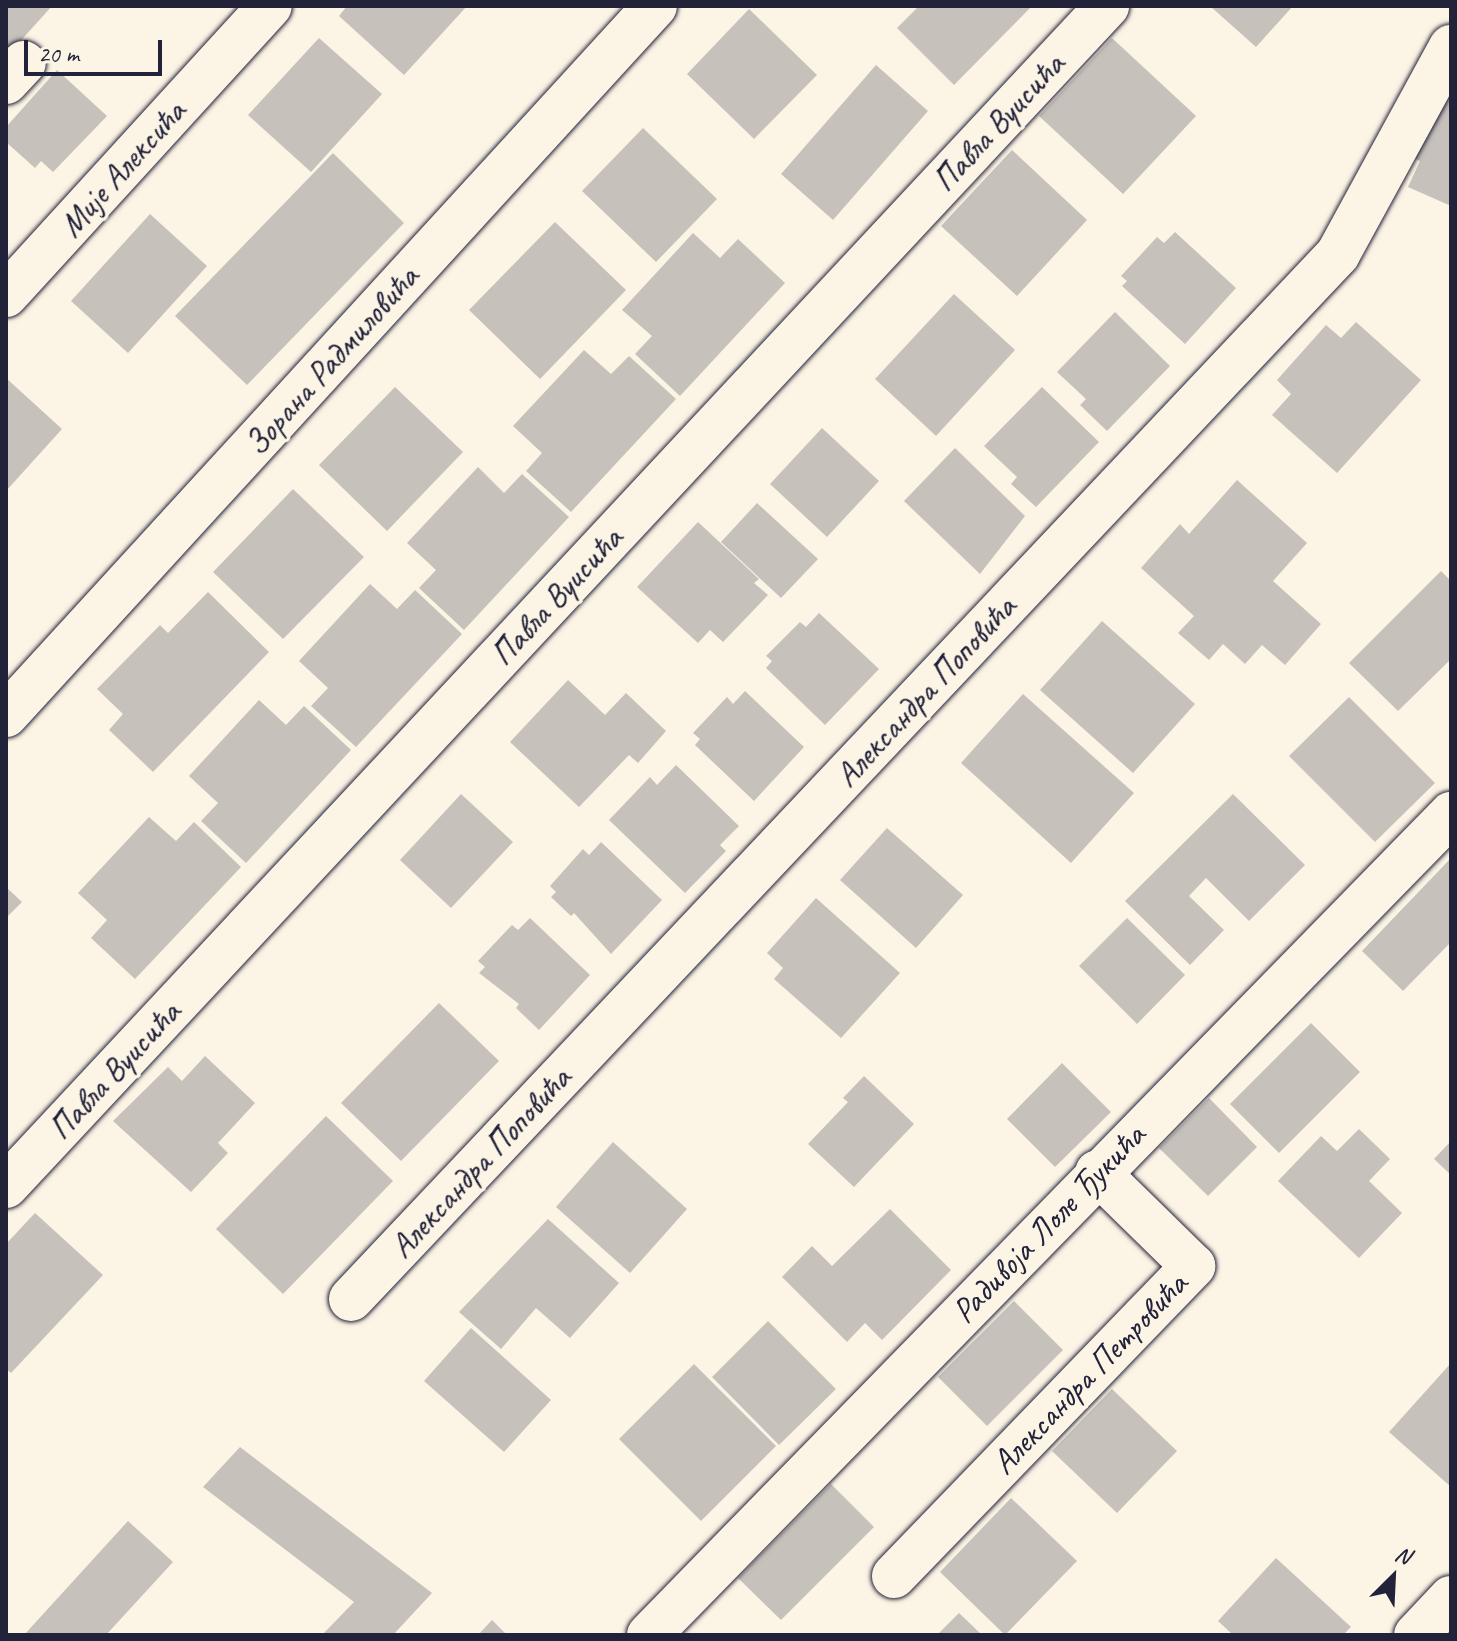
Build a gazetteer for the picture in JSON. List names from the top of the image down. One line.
{"streets":{"street":["Павла Вуисића","Мије Алексића","Зорана Радмиловића","Александра Поповића","Радивоја Лоле Ђукића","Александра Петровића"]},"crossings":[["Радивоја Лоле Ђукића","Александра Петровића"]],"scale_bar":"20 m","north":"top right"}
